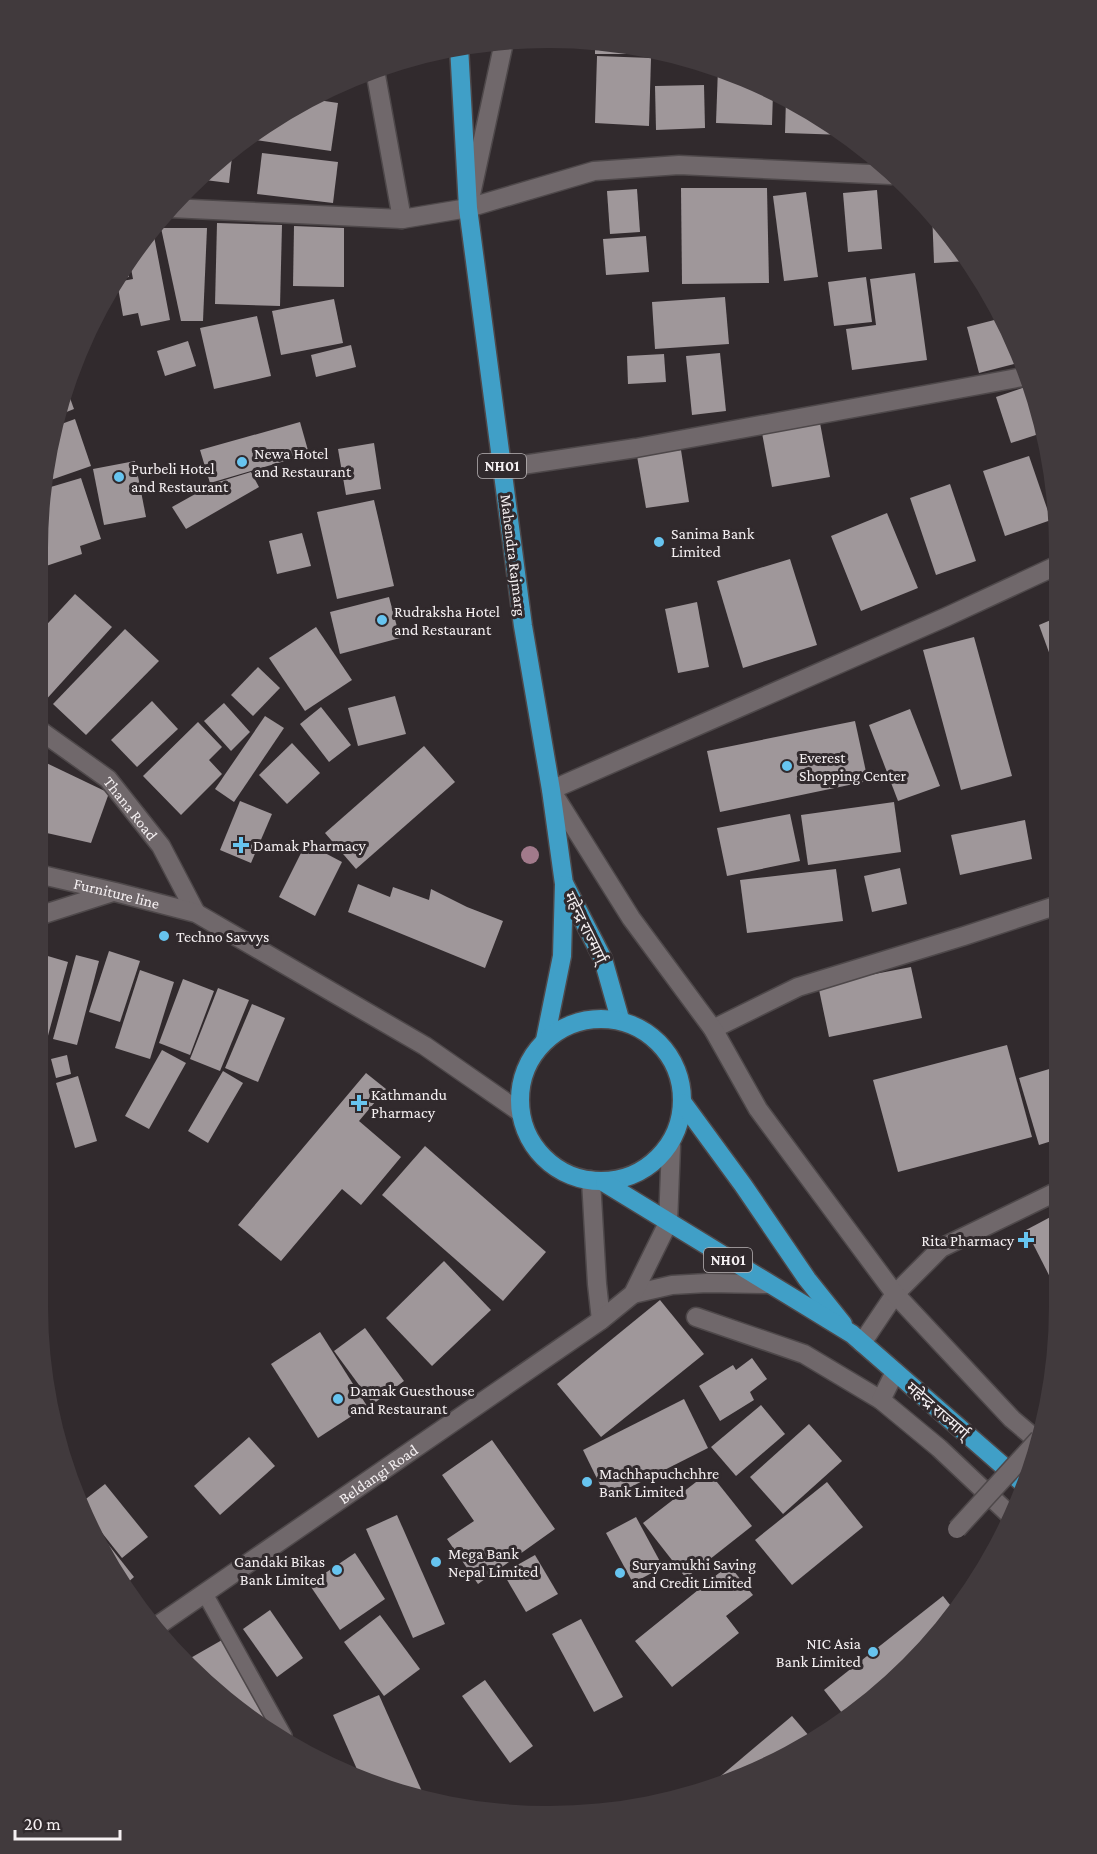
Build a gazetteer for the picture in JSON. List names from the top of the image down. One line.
{"streets":{"highway":["NH01","Mahendra Rajmarg","महेन्द्र राज्मार्ग्"],"street":["Thana Road","Furniture line","Beldangi Road"]},"crossings":[["Mahendra Rajmarg","महेन्द्र राज्मार्ग्"],["Thana Road","Furniture line"],["Furniture line","महेन्द्र राज्मार्ग्"]],"places":{"other":["Newa Hotel and Restaurant","Purbeli Hotel and Restaurant","Sanima Bank Limited","Rudraksha Hotel and Restaurant","Everest Shopping Center","Techno Savvys","Damak Guesthouse and Restaurant","Machhapuchchhre Bank Limited","Mega Bank Nepal Limited","Gandaki Bikas Bank Limited","Suryamukhi Saving and Credit Limited","NIC Asia Bank Limited"],"health":["Damak Pharmacy","Kathmandu Pharmacy","Rita Pharmacy"]},"scale_bar":"20 m"}
